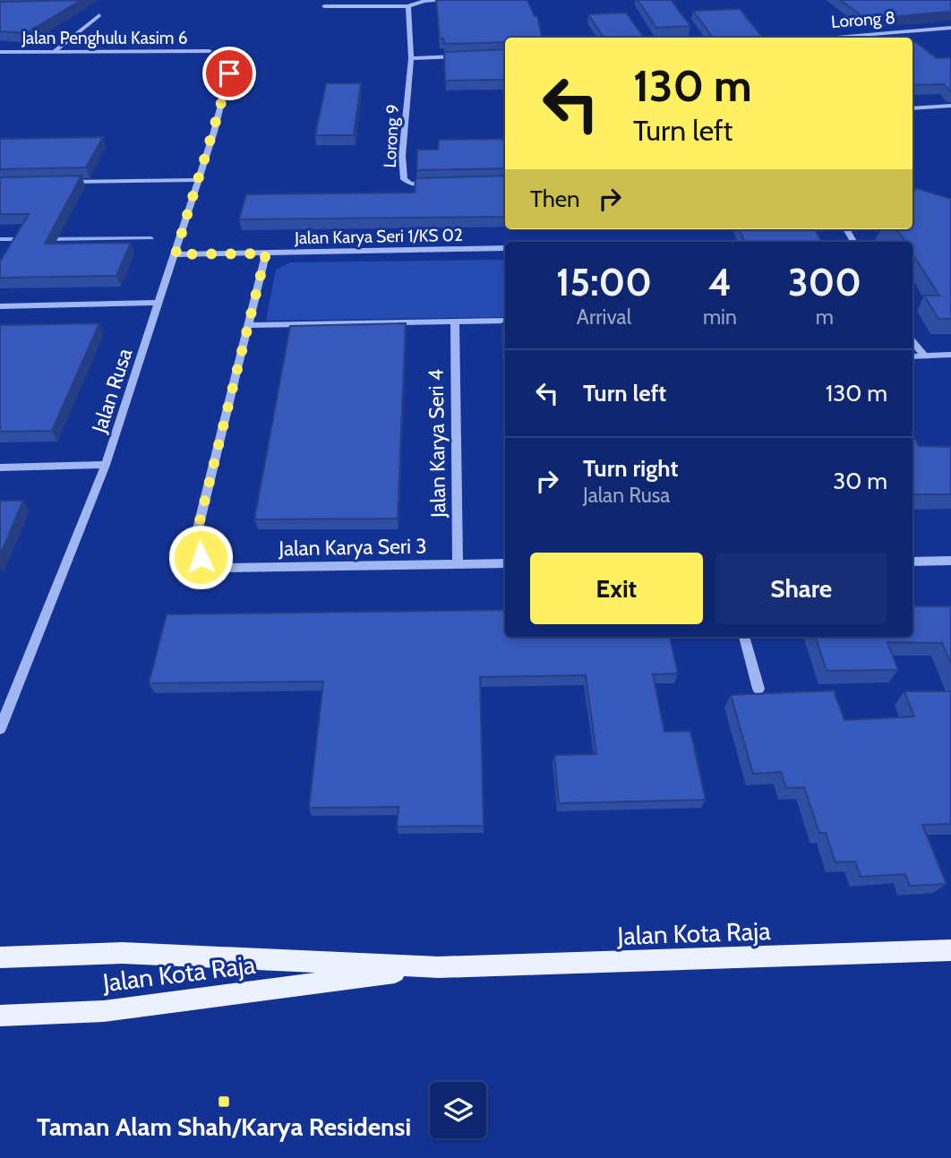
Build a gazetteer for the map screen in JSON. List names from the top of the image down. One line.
{"streets":{"main road":["Jalan Kota Raja"],"street":["Lorong 8","Jalan Penghulu Kasim 6","Lorong 9","Jalan Karya Seri 1/KS 02","Jalan Rusa","Jalan Karya Seri 4","Jalan Karya Seri 3"]},"crossings":[["Jalan Karya Seri 1/KS 02","Jalan Rusa"],["Jalan Karya Seri 4","Jalan Karya Seri 3"]],"places":{"transit":["Taman Alam Shah/Karya Residensi"]},"page":{"turn":["130 m","Turn left"],"then":"Then","eta":["15:00","Arrival","4","min","300","m"],"list":[{"name":"Turn left","value":"130 m"},{"name":"Turn right","note":"Jalan Rusa","value":"30 m"}],"buttons":["Exit","Share"]}}
